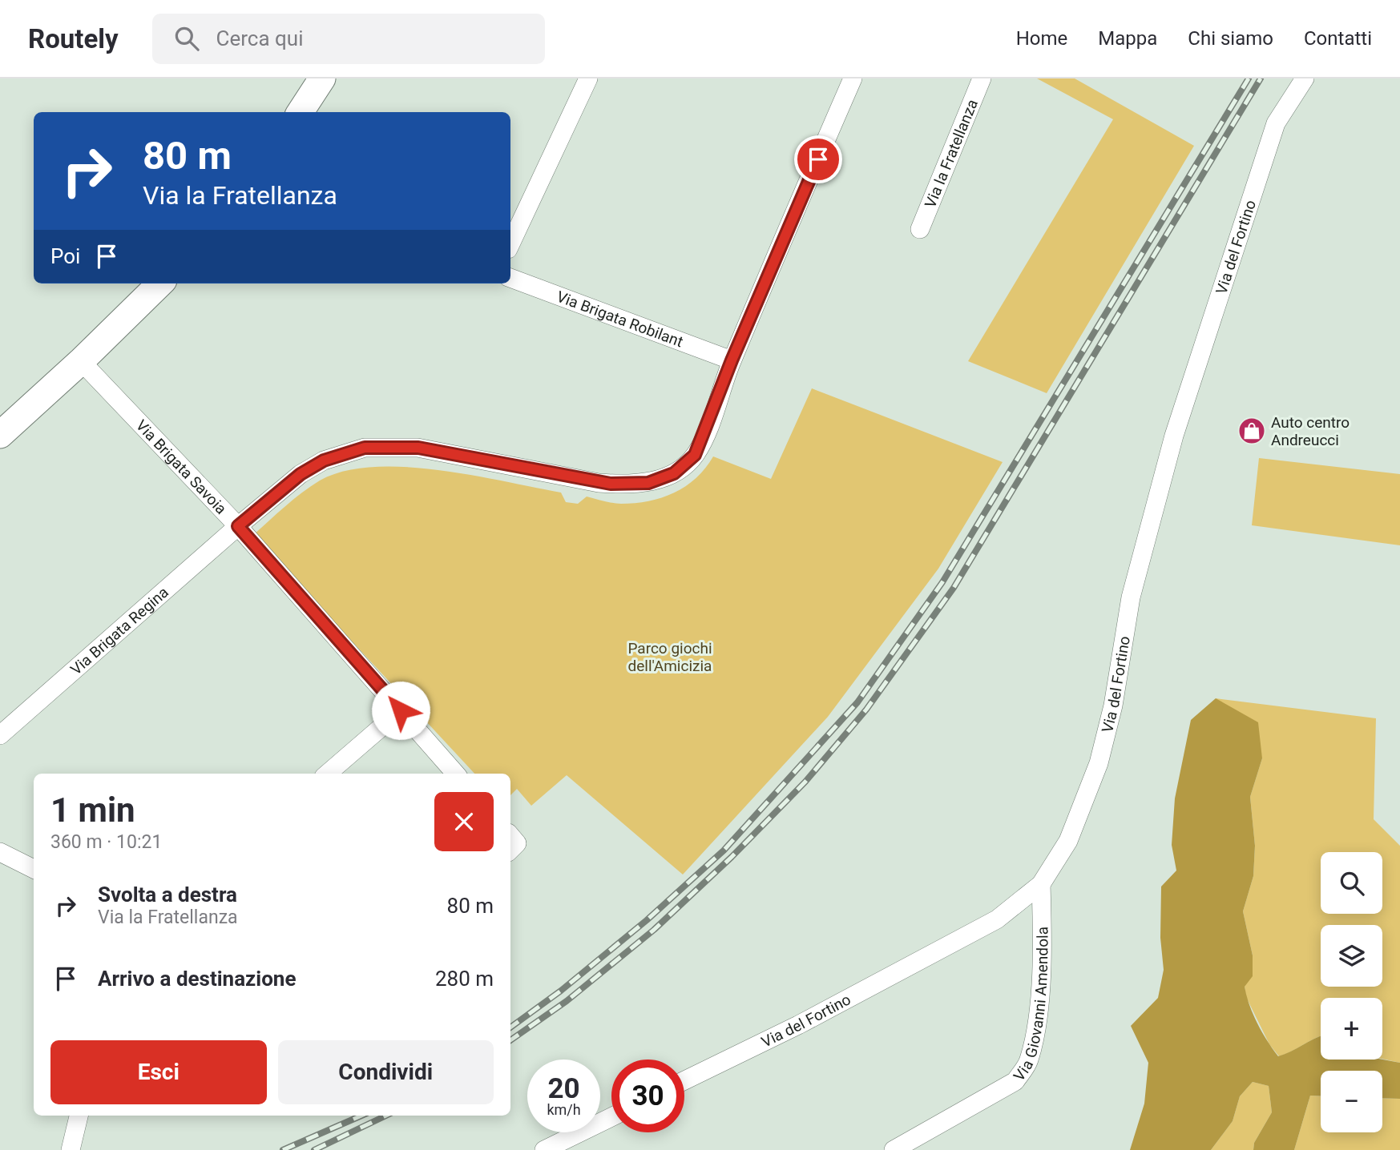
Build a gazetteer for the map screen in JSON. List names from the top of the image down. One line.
{"streets":{"street":["Via la Fratellanza","Via del Fortino","Via Brigata Robilant","Via Brigata Savoia","Via Brigata Regina","Via Giovanni Amendola"]},"crossings":[["Via del Fortino","Via Giovanni Amendola"],["Via Brigata Savoia","Via Brigata Regina"]],"parks":["Parco giochi dell'Amicizia"],"places":{"shop":["Auto centro Andreucci"]},"page":{"header":"Routely","search":"Cerca qui","nav":["Home","Mappa","Chi siamo","Contatti"],"turn":["80 m","Via la Fratellanza"],"then":"Poi","heading":["1 min","360 m · 10:21"],"map_buttons":["+","−"],"list":[{"name":"Svolta a destra","note":"Via la Fratellanza","value":"80 m"},{"name":"Arrivo a destinazione","value":"280 m"}],"buttons":["Esci","Condividi"],"speed":"20 km/h","limit":"30"}}
